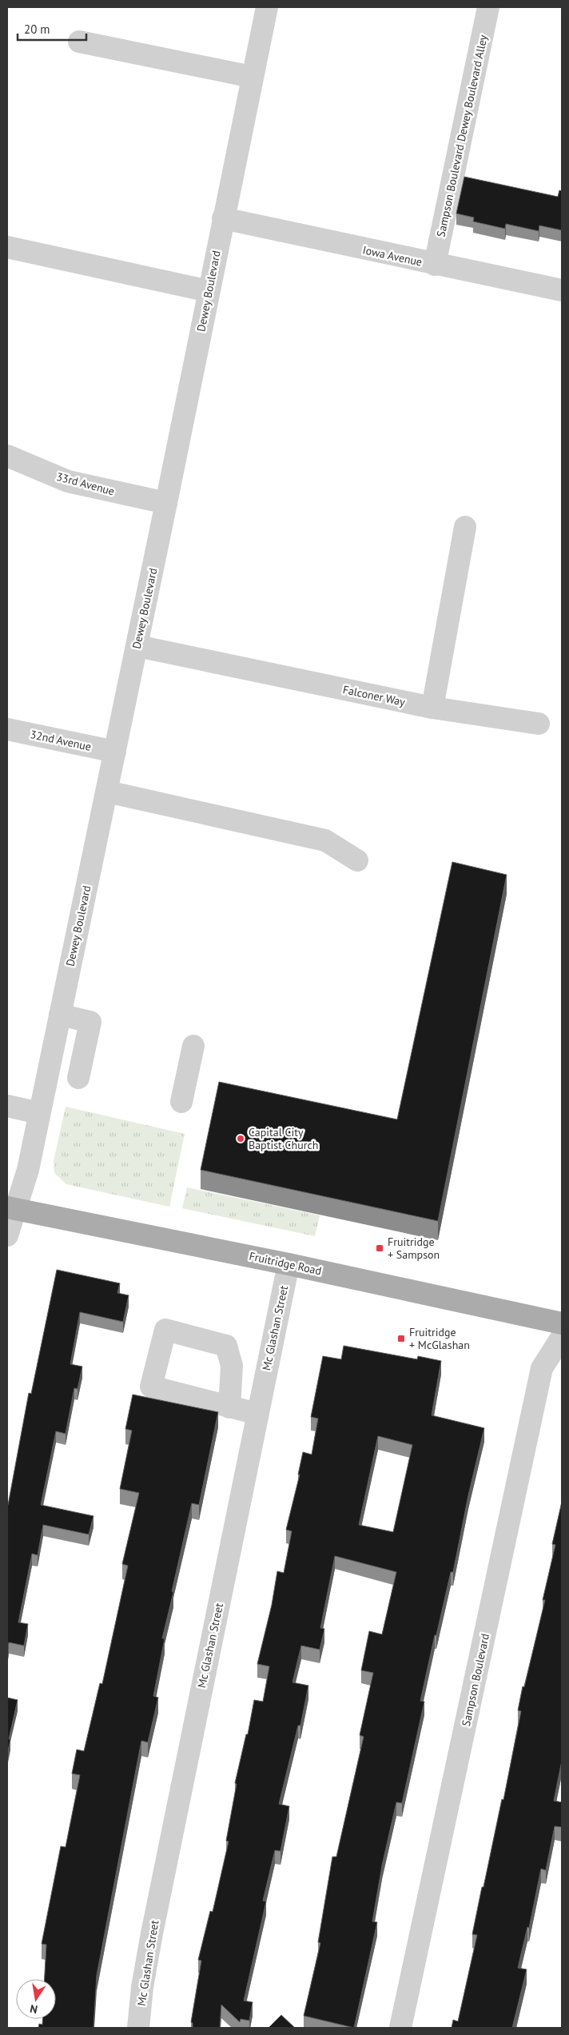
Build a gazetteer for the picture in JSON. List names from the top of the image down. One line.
{"streets":{"main road":["Fruitridge Road"],"street":["Sampson Boulevard Dewey Boulevard Alley","Iowa Avenue","Dewey Boulevard","33rd Avenue","Falconer Way","32nd Avenue","Mc Glashan Street","Sampson Boulevard"]},"crossings":[["Sampson Boulevard Dewey Boulevard Alley","Iowa Avenue"],["Iowa Avenue","Dewey Boulevard"],["Dewey Boulevard","33rd Avenue"],["Dewey Boulevard","Falconer Way"],["Dewey Boulevard","32nd Avenue"],["Dewey Boulevard","Fruitridge Road"],["Fruitridge Road","Mc Glashan Street"]],"places":{"other":["Capital City Baptist Church"],"transit":["Fruitridge + Sampson","Fruitridge + McGlashan"]},"scale_bar":"20 m","north":"bottom"}
